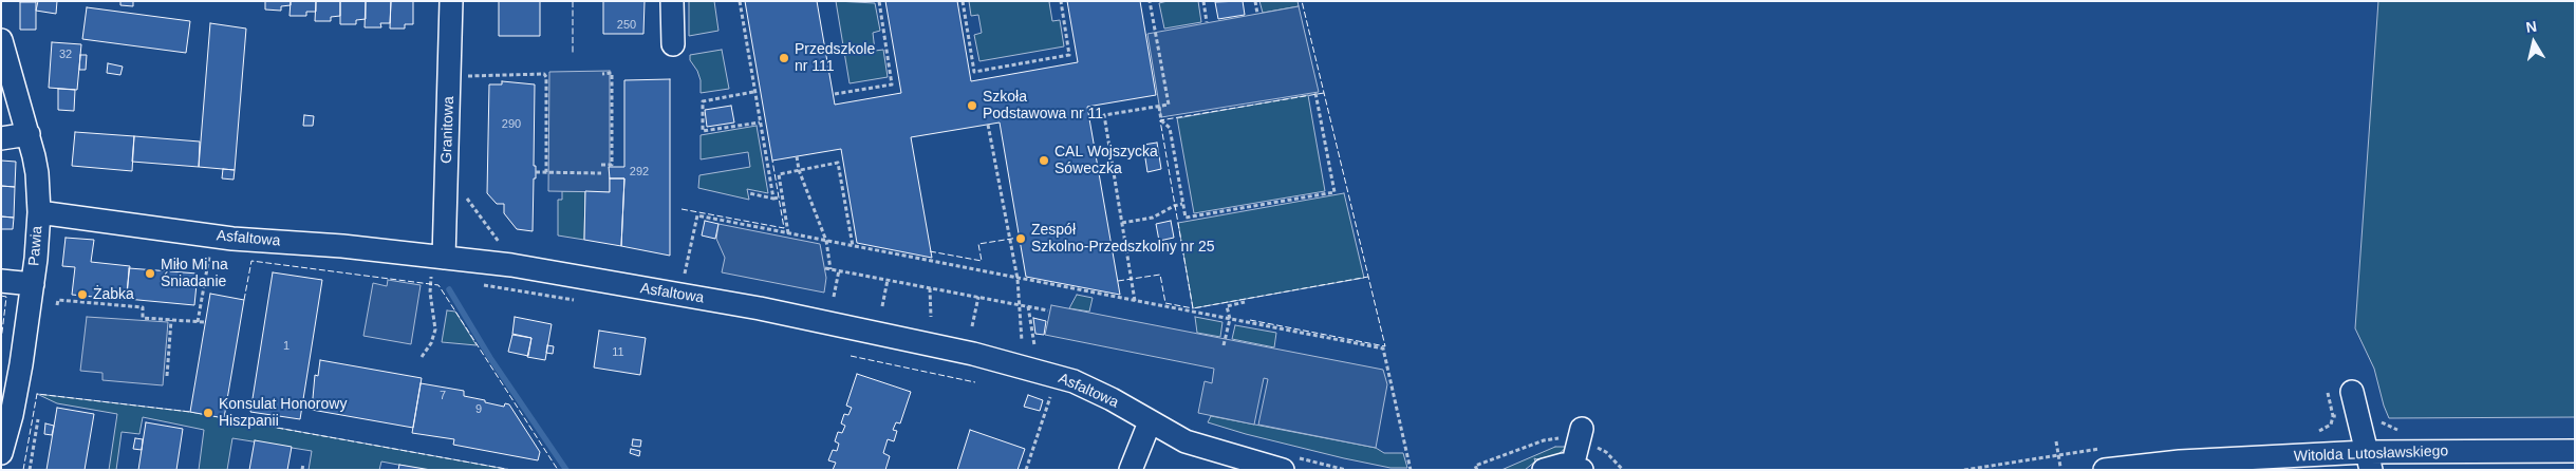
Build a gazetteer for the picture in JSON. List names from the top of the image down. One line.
{"streets":{"street":["Granitowa","Asfaltowa","Pawia","Witolda Lutosławskiego"]},"crossings":[["Granitowa","Asfaltowa"],["Asfaltowa","Pawia"]],"places":["Przedszkole nr 111","Szkoła Podstawowa nr 11","CAL Wojszycka Sóweczka","Zespół Szkolno-Przedszkolny nr 25","Miło Mi na Śniadanie","Żabka","Konsulat Honorowy Hiszpanii"],"house_numbers":["250","32","290","292","1","11","7","9"],"north":"top"}
